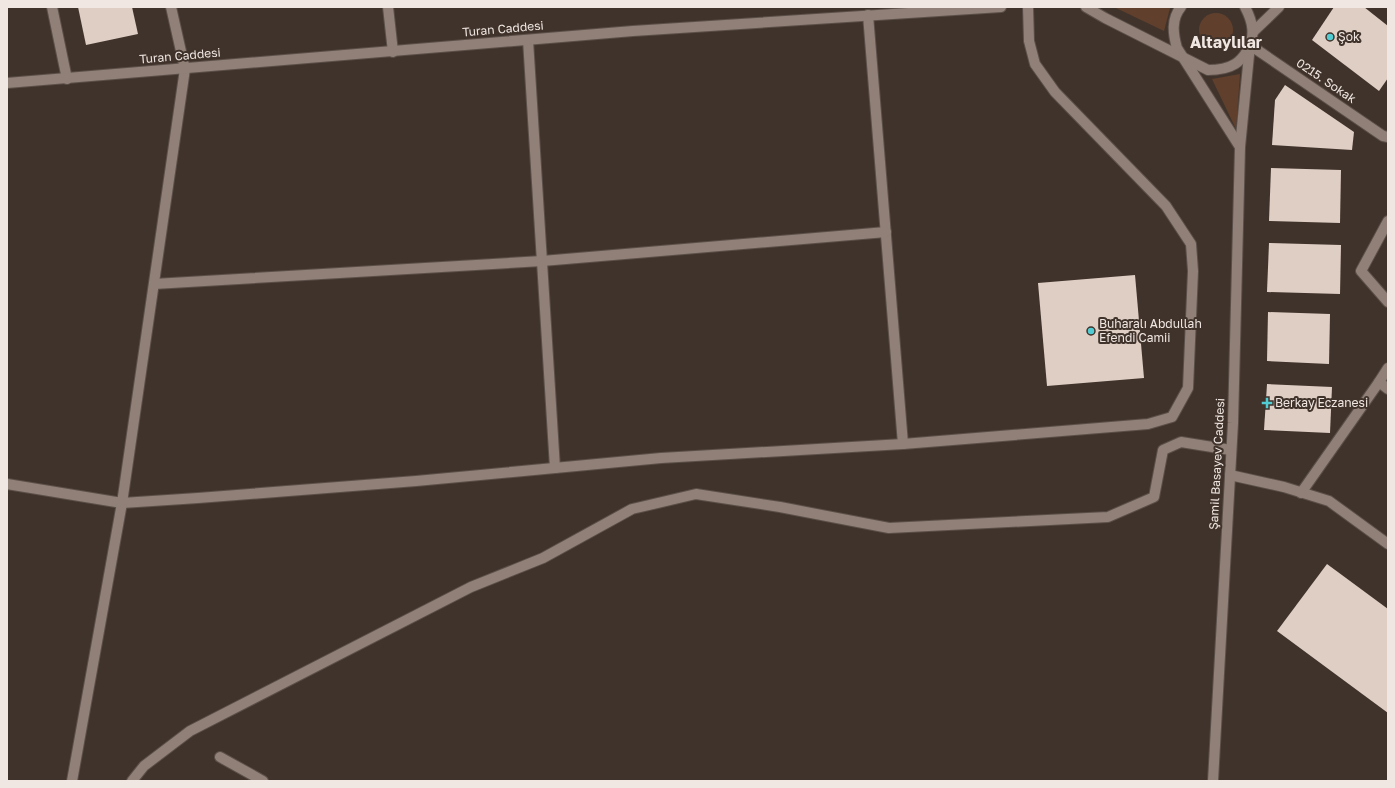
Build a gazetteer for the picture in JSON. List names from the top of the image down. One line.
{"streets":{"street":["Turan Caddesi","0215. Sokak","Şamil Basayev Caddesi"]},"crossings":[["0215. Sokak","Şamil Basayev Caddesi"]],"districts":["Altaylılar"],"places":{"other":["Şok","Buharalı Abdullah Efendi Camii"],"health":["Berkay Eczanesi"]}}
